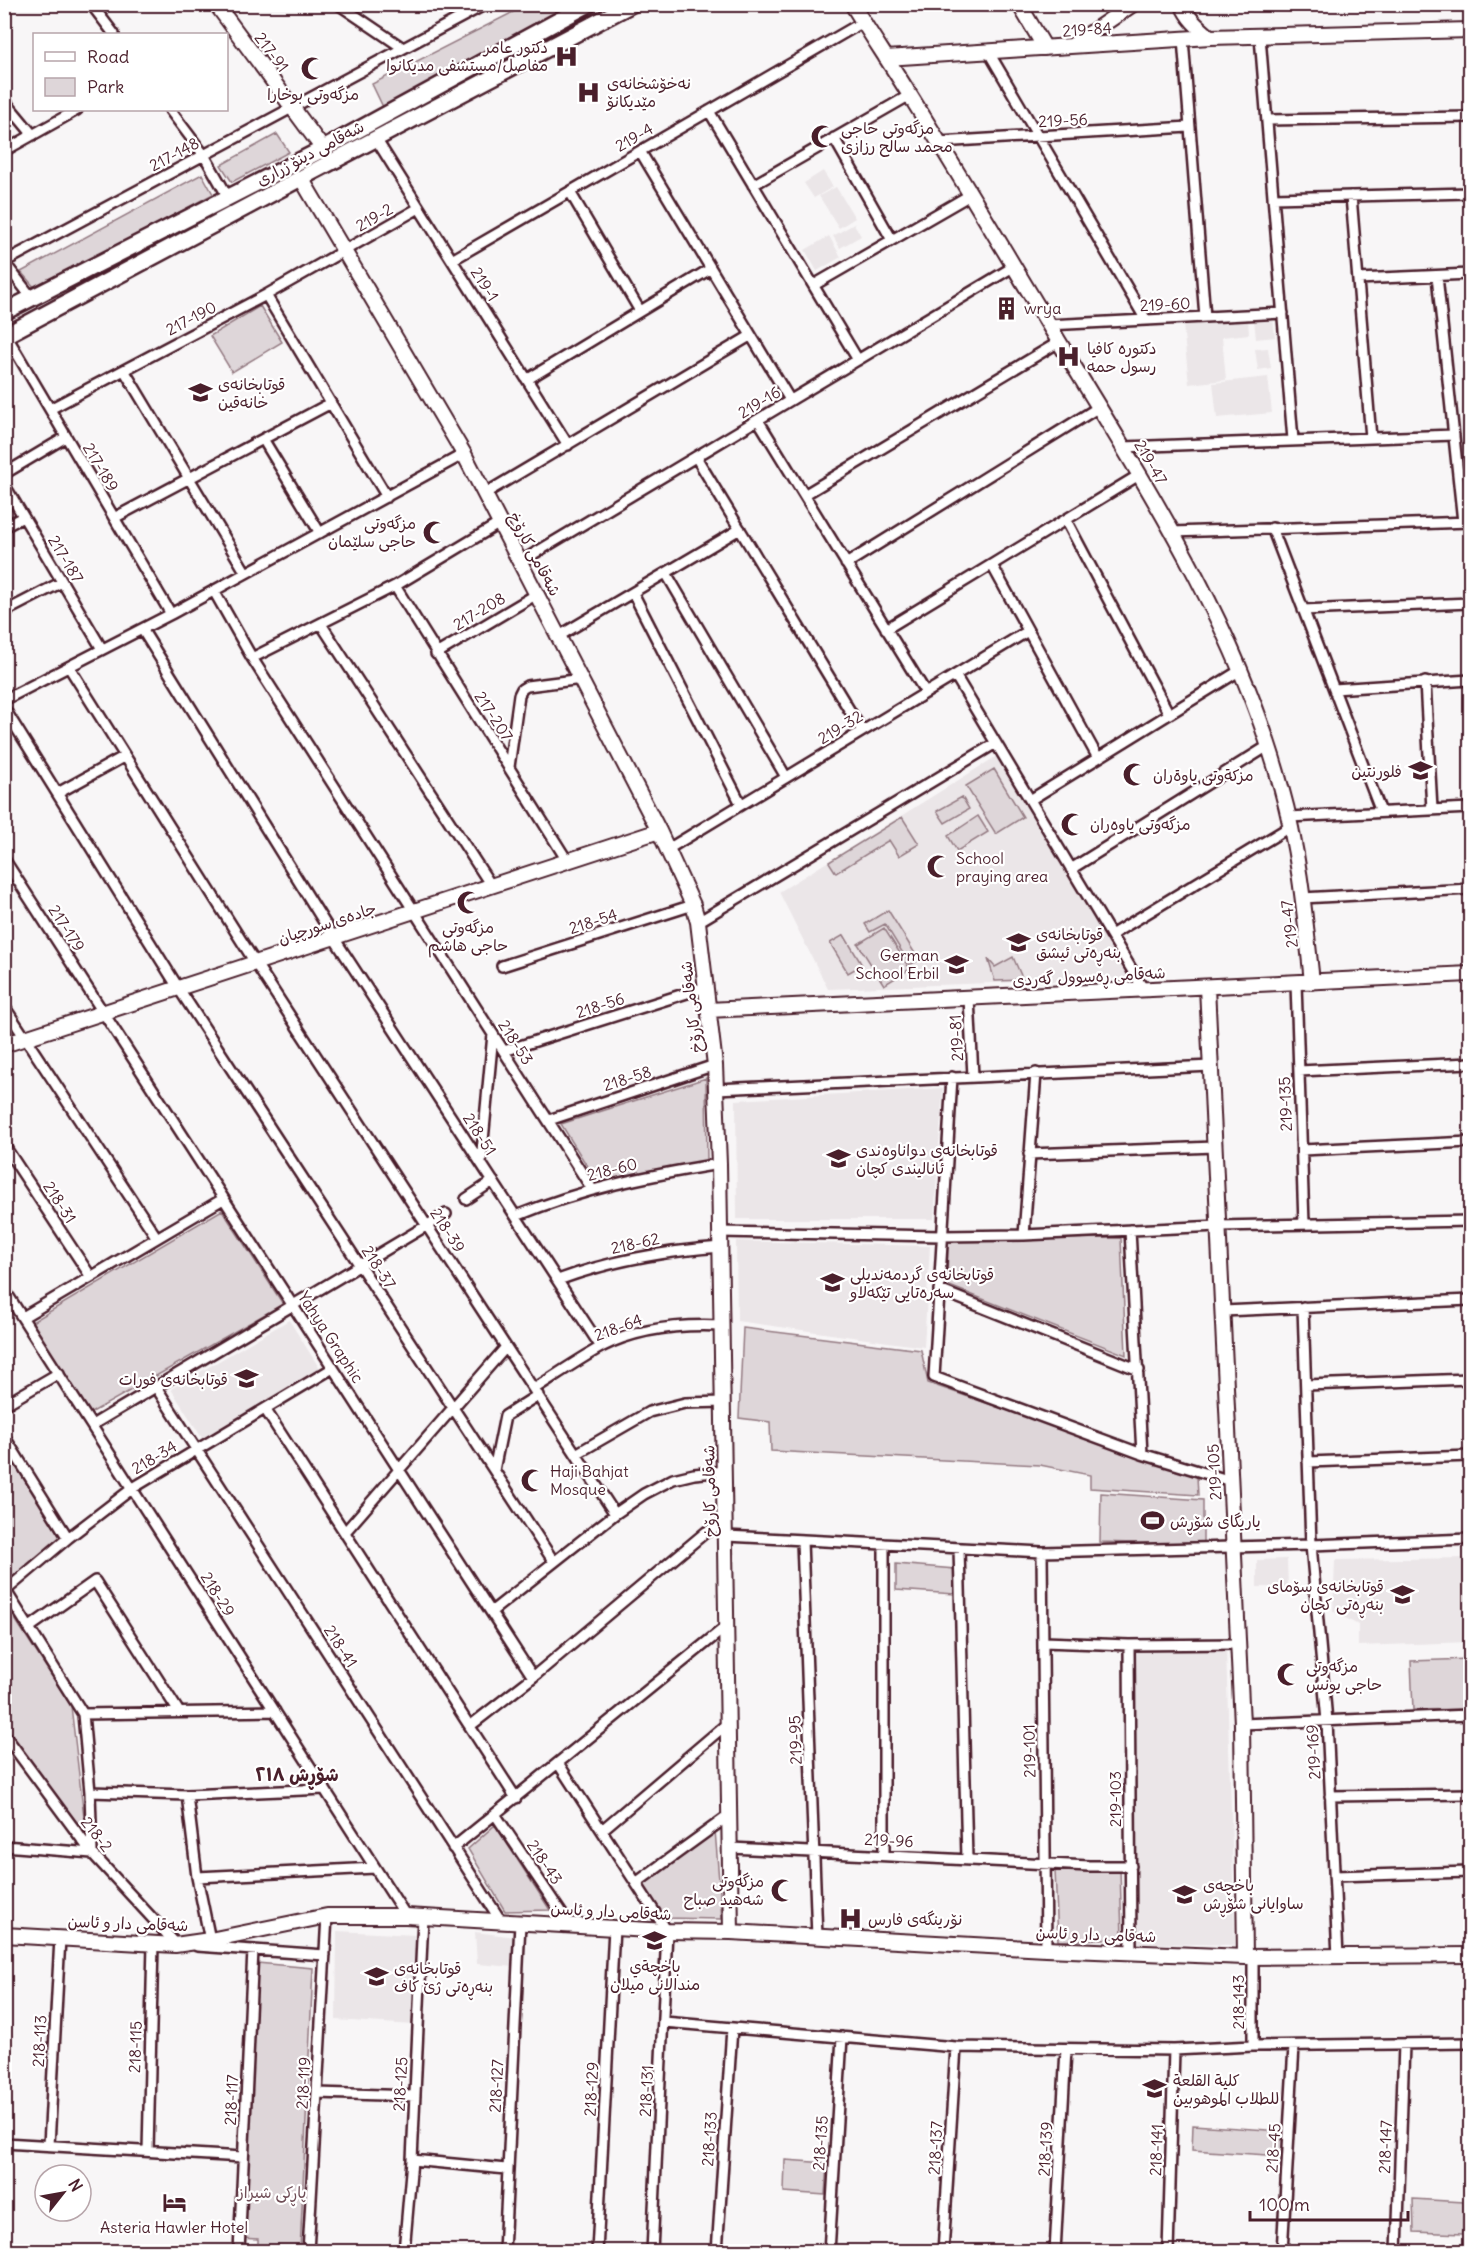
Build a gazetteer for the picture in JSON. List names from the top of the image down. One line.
{"streets":{"main road":["شەقامی دینۆ زراری"],"street":["219-84","217-91","219-56","219-4","217-148","219-2","219-1","219-60","217-190","219-16","219-47","217-189","شەقامی کارۆخ","217-187","217-208","217-207","219-32","218-54","جادەی سورچیان","217-179","شەقامی ڕەسوول گەردی","218-56","219-81","218-53","218-58","219-135","218-51","218-60","218-31","218-39","218-62","218-37","218-64","Yahya Graphic","218-34","219-105","218-29","218-41","219-95","219-101","219-169","219-103","218-2","219-96","218-43","شەقامی دار و ئاسن","218-143","218-113","218-115","218-119","218-125","218-127","218-129","218-131","218-117","218-133","218-135","218-147","218-137","218-45","218-139","218-141"]},"crossings":[["219-84","219-47"],["217-91","شەقامی دینۆ زراری"],["217-91","217-148"],["219-56","219-47"],["219-4","219-1"],["219-4","219-47"],["شەقامی دینۆ زراری","219-1"],["شەقامی دینۆ زراری","217-189"],["شەقامی دینۆ زراری","شەقامی کارۆخ"],["219-2","219-1"],["219-2","217-190"],["219-2","شەقامی کارۆخ"],["219-60","219-47"],["217-190","217-189"],["217-190","شەقامی کارۆخ"],["219-16","219-47"],["219-16","شەقامی کارۆخ"],["219-47","شەقامی ڕەسوول گەردی"],["شەقامی کارۆخ","217-208"],["شەقامی کارۆخ","219-32"],["شەقامی کارۆخ","218-54"],["شەقامی کارۆخ","جادەی سورچیان"],["شەقامی کارۆخ","شەقامی ڕەسوول گەردی"],["شەقامی کارۆخ","218-56"],["شەقامی کارۆخ","218-58"],["شەقامی کارۆخ","218-60"],["شەقامی کارۆخ","218-62"],["شەقامی کارۆخ","218-64"],["شەقامی کارۆخ","219-96"],["شەقامی کارۆخ","شەقامی دار و ئاسن"],["217-208","217-207"],["217-207","جادەی سورچیان"],["جادەی سورچیان","217-179"],["جادەی سورچیان","218-53"],["جادەی سورچیان","218-51"],["جادەی سورچیان","218-39"],["جادەی سورچیان","218-37"],["جادەی سورچیان","Yahya Graphic"],["217-179","Yahya Graphic"],["شەقامی ڕەسوول گەردی","219-81"],["شەقامی ڕەسوول گەردی","219-135"],["شەقامی ڕەسوول گەردی","219-105"],["218-56","218-53"],["218-53","218-58"],["218-53","218-60"],["218-51","218-60"],["218-51","218-62"],["218-51","218-64"],["218-39","218-64"],["218-37","218-64"],["Yahya Graphic","218-34"],["218-34","218-29"],["218-34","218-41"],["219-105","شەقامی دار و ئاسن"],["219-105","218-143"],["218-29","شەقامی دار و ئاسن"],["218-41","شەقامی دار و ئاسن"],["219-95","219-96"],["219-95","شەقامی دار و ئاسن"],["219-101","219-96"],["219-101","شەقامی دار و ئاسن"],["219-169","شەقامی دار و ئاسن"],["219-103","219-96"],["219-103","شەقامی دار و ئاسن"],["218-2","شەقامی دار و ئاسن"],["218-43","شەقامی دار و ئاسن"],["شەقامی دار و ئاسن","218-143"],["شەقامی دار و ئاسن","218-113"],["شەقامی دار و ئاسن","218-115"],["شەقامی دار و ئاسن","218-119"],["شەقامی دار و ئاسن","218-125"],["شەقامی دار و ئاسن","218-127"],["شەقامی دار و ئاسن","218-129"],["شەقامی دار و ئاسن","218-131"]],"districts":["شۆڕش ٢١٨"],"parks":["پاڕکی شیراز"],"places":{"hospital":["دكتور عامر مفاصل/مستشفى مديكانوا","نەخۆشخانەی مێدیکانۆ","دکتورە کافیا رسول حمە","نۆرینگەی فارس"],"mosque":["مزگەوتی بوخارا","مزگەوتی حاجی محمد سالح رزازی","مزگەوتی حاجی سلێمان","مزكةوتى ياوةران","مزگەوتی یاوەران","School praying area","مزگەوتی حاجی هاشم","Haji Bahjat Mosque","مزگەوتی حاجی یونس","مزگه‌وتی شه‌هید صباح"],"building":["wrya"],"school or university":["قوتابخانەی خانەقین","فلورنتين","قوتابخانەی بنەڕەتی ئیشق","German School Erbil","قوتابخانەی دواناوەندی ئانالیندی كچان","قوتابخانەی گردمەندیلی سەرەتایی تێكەلاو","قوتابخانەی فورات","قوتابخانەی سۆمای بنەڕەتی کچان","باخچەی ساوایانی شۆڕش","باخچةي مندالانى ميلان","قوتابخانەی بنەڕەتی ژێ کاف","کلیة القلعة للطلاب الموهوبین"],"sports":["یاریگای شۆڕش"],"hotel":["Asteria Hawler Hotel"]},"legend":["Road","Park"],"scale_bar":"100 m","north":"top right"}
